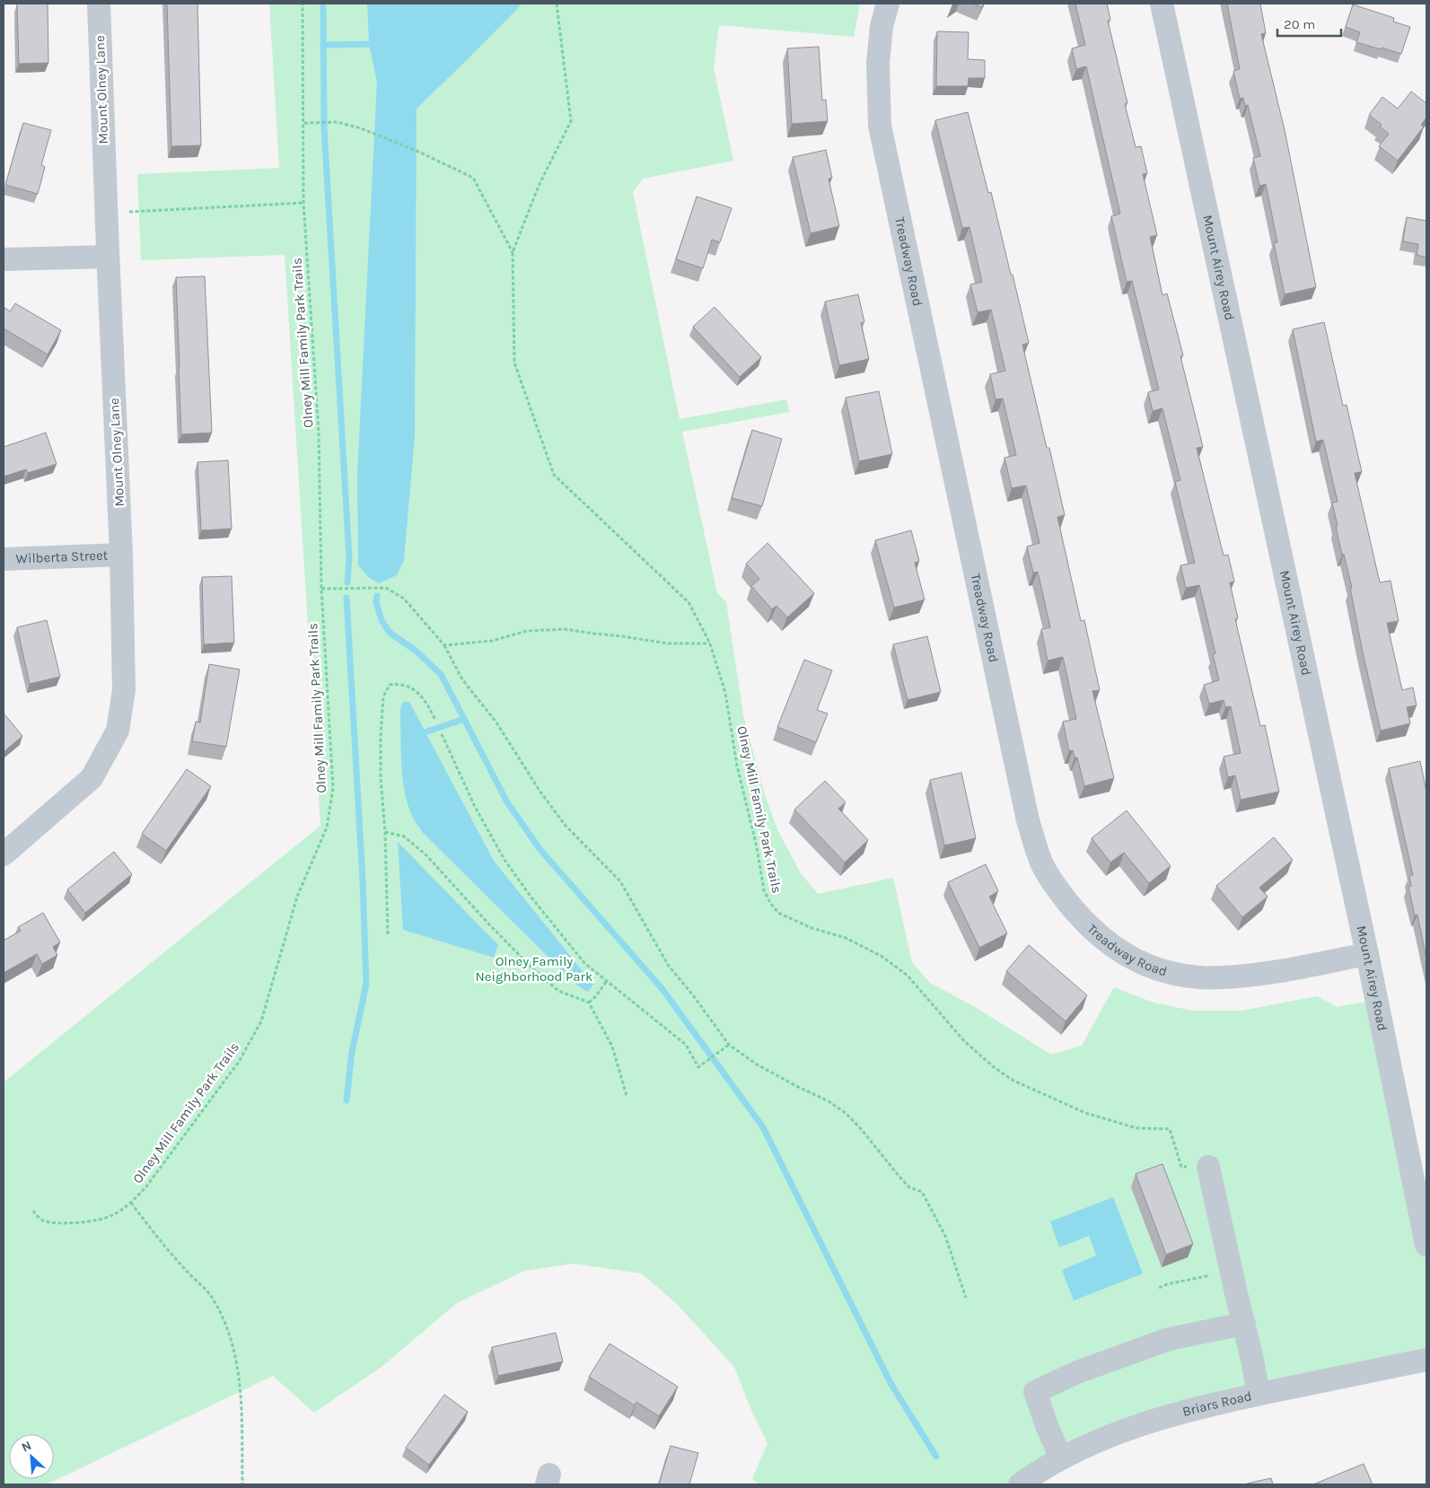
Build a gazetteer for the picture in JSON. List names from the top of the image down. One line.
{"streets":{"street":["Mount Olney Lane","Treadway Road","Mount Airey Road","Wilberta Street","Briars Road"],"path":["Olney Mill Family Park Trails"]},"crossings":[["Mount Olney Lane","Wilberta Street"],["Treadway Road","Mount Airey Road"]],"parks":["Olney Family Neighborhood Park"],"scale_bar":"20 m","north":"top left"}
